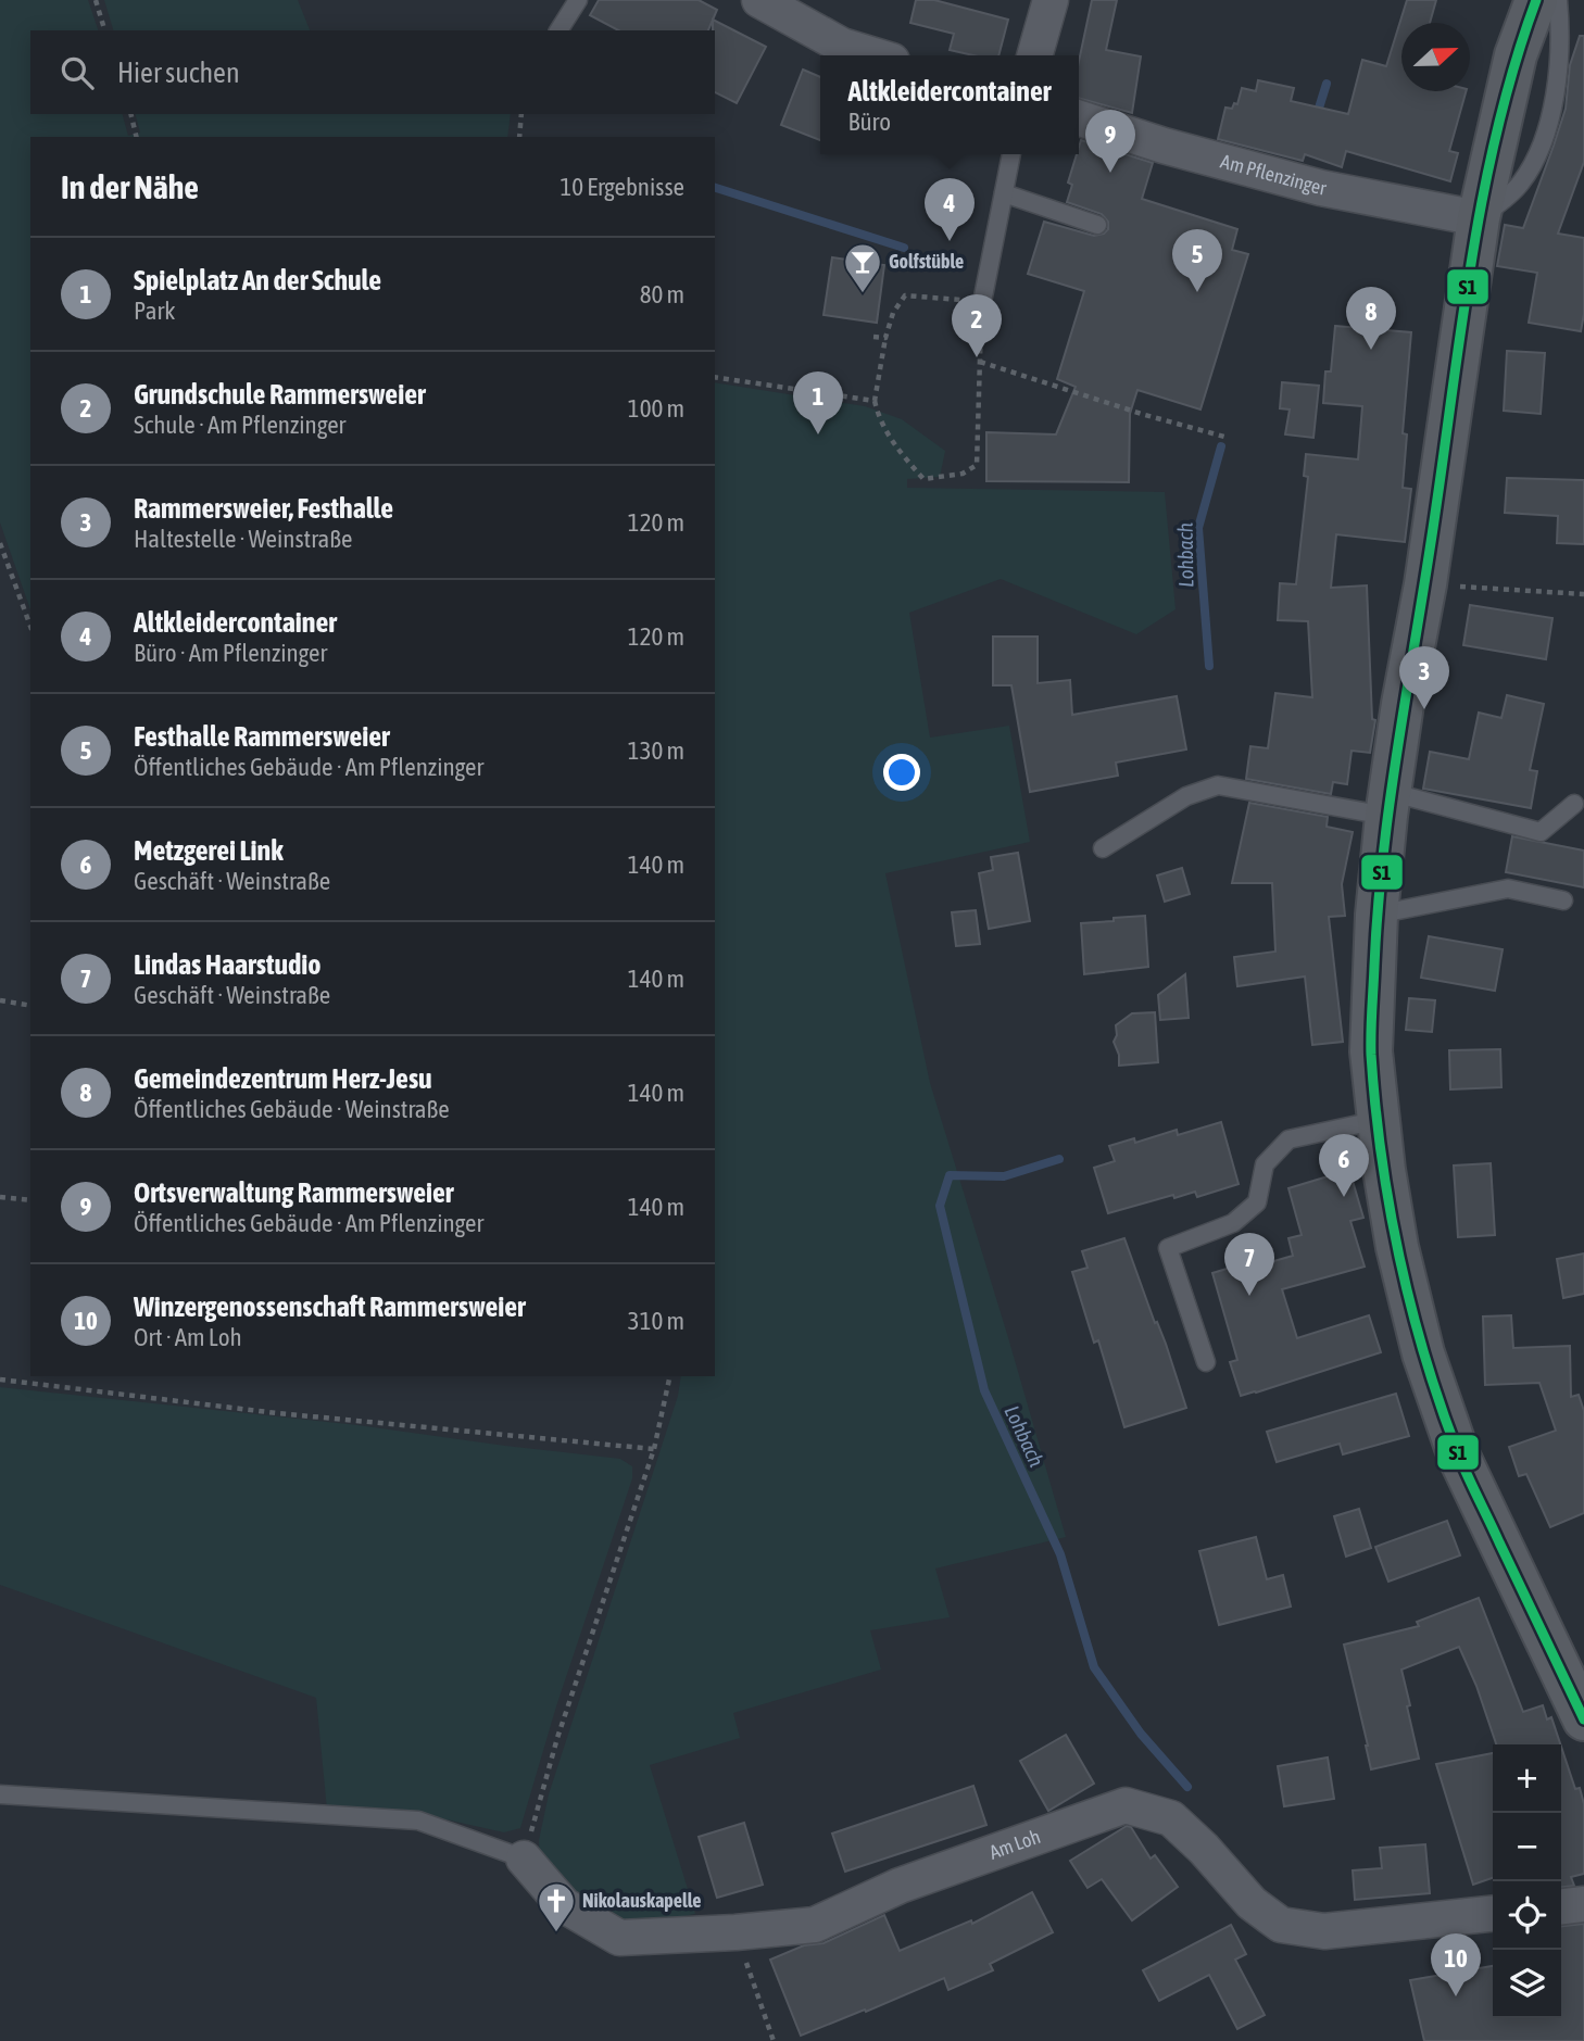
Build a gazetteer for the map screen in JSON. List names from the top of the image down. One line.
{"streets":{"street":["Am Pflenzinger","Am Loh"]},"water":["Lohbach"],"places":{"bar":["Golfstüble"],"church":["Nikolauskapelle"]},"lines":["transit line S1"],"north":"right","page":{"search":"Hier suchen","popup":["Altkleidercontainer","Büro"],"pins":["9","4","5","8","2","1","3","6","7","10"],"heading":["In der Nähe","10 Ergebnisse"],"list":[{"mark":"1","name":"Spielplatz An der Schule","note":"Park","value":"80 m"},{"mark":"2","name":"Grundschule Rammersweier","note":"Schule · Am Pflenzinger","value":"100 m"},{"mark":"3","name":"Rammersweier, Festhalle","note":"Haltestelle · Weinstraße","value":"120 m"},{"mark":"4","name":"Altkleidercontainer","note":"Büro · Am Pflenzinger","value":"120 m"},{"mark":"5","name":"Festhalle Rammersweier","note":"Öffentliches Gebäude · Am Pflenzinger","value":"130 m"},{"mark":"6","name":"Metzgerei Link","note":"Geschäft · Weinstraße","value":"140 m"},{"mark":"7","name":"Lindas Haarstudio","note":"Geschäft · Weinstraße","value":"140 m"},{"mark":"8","name":"Gemeindezentrum Herz-Jesu","note":"Öffentliches Gebäude · Weinstraße","value":"140 m"},{"mark":"9","name":"Ortsverwaltung Rammersweier","note":"Öffentliches Gebäude · Am Pflenzinger","value":"140 m"},{"mark":"10","name":"Winzergenossenschaft Rammersweier","note":"Ort · Am Loh","value":"310 m"}],"map_buttons":["+","−"]}}
